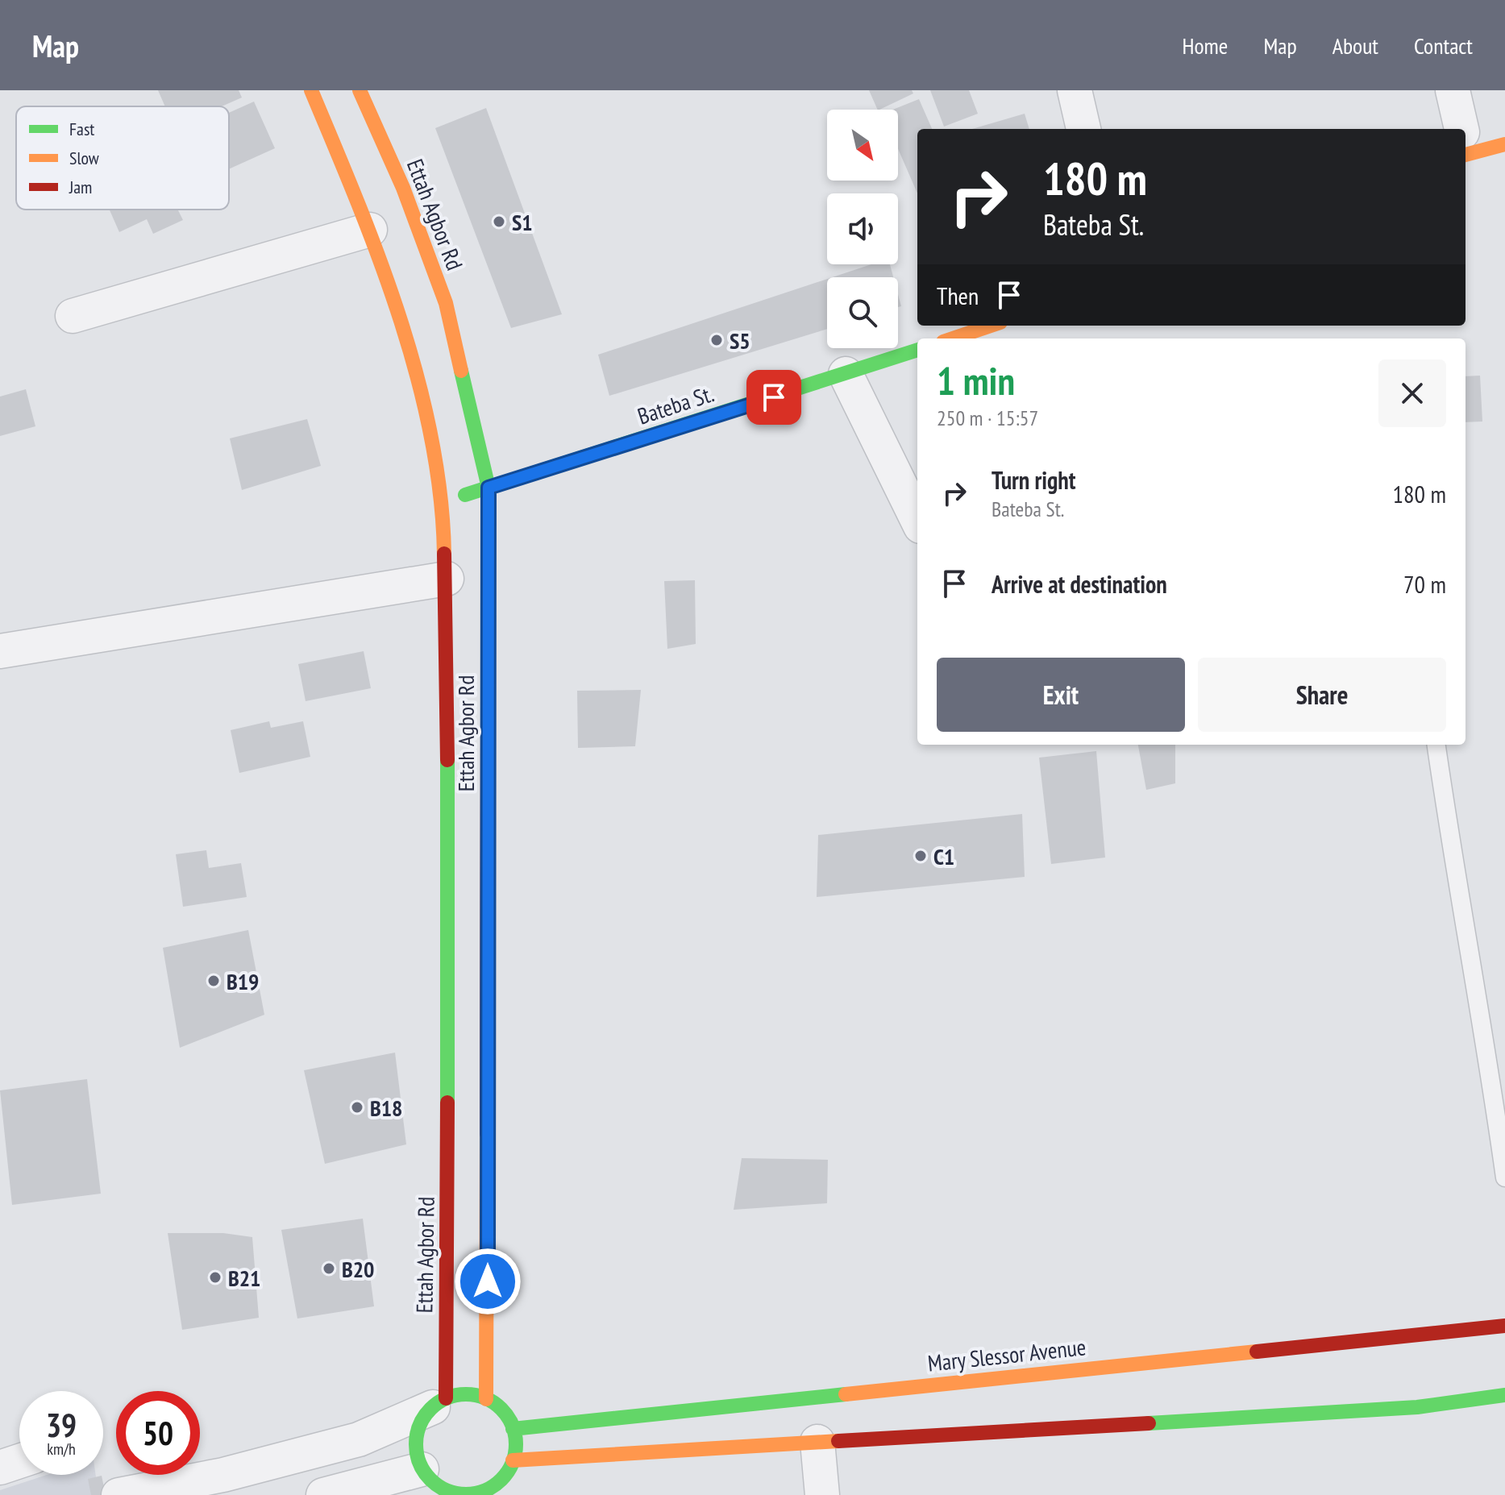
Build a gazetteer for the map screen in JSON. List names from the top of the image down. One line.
{"streets":{"main road":["Ettah Agbor Rd","Bateba St.","Mary Slessor Avenue"]},"crossings":[["Ettah Agbor Rd","Bateba St."],["Ettah Agbor Rd","Mary Slessor Avenue"]],"places":["S1","S5","C1","B19","B18","B20","B21"],"legend":["Fast","Slow","Jam"],"north":"bottom right","page":{"header":"Map","nav":["Home","Map","About","Contact"],"turn":["180 m","Bateba St."],"then":"Then","heading":["1 min","250 m · 15:57"],"list":[{"name":"Turn right","note":"Bateba St.","value":"180 m"},{"name":"Arrive at destination","value":"70 m"}],"buttons":["Exit","Share"],"speed":"39 km/h","limit":"50"}}
